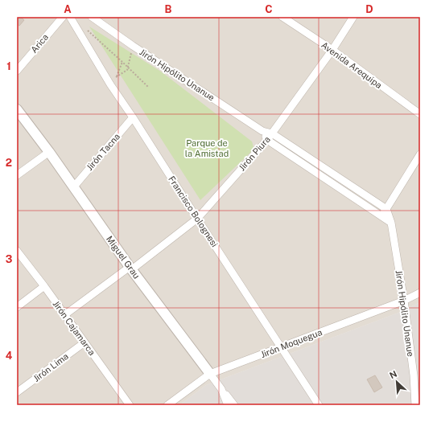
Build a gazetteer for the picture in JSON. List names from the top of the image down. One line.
{"streets":{"street":["Arica","Avenida Arequipa","Jirón Hipólito Unanue","Jirón Tacna","Jirón Piura","Francisco Bolognesi","Miguel Grau","Jirón Cajamarca","Jirón Moquegua","Jirón Lima"]},"crossings":[["Avenida Arequipa","Jirón Piura"],["Jirón Hipólito Unanue","Jirón Piura"],["Jirón Hipólito Unanue","Jirón Moquegua"],["Jirón Tacna","Francisco Bolognesi"],["Jirón Tacna","Miguel Grau"],["Jirón Piura","Francisco Bolognesi"],["Jirón Piura","Miguel Grau"],["Jirón Piura","Jirón Cajamarca"],["Francisco Bolognesi","Jirón Moquegua"],["Miguel Grau","Jirón Moquegua"],["Jirón Cajamarca","Jirón Lima"]],"parks":["Parque de la Amistad"],"north":"top left","grid":{"columns":["A","B","C","D"],"rows":["1","2","3","4"]}}
